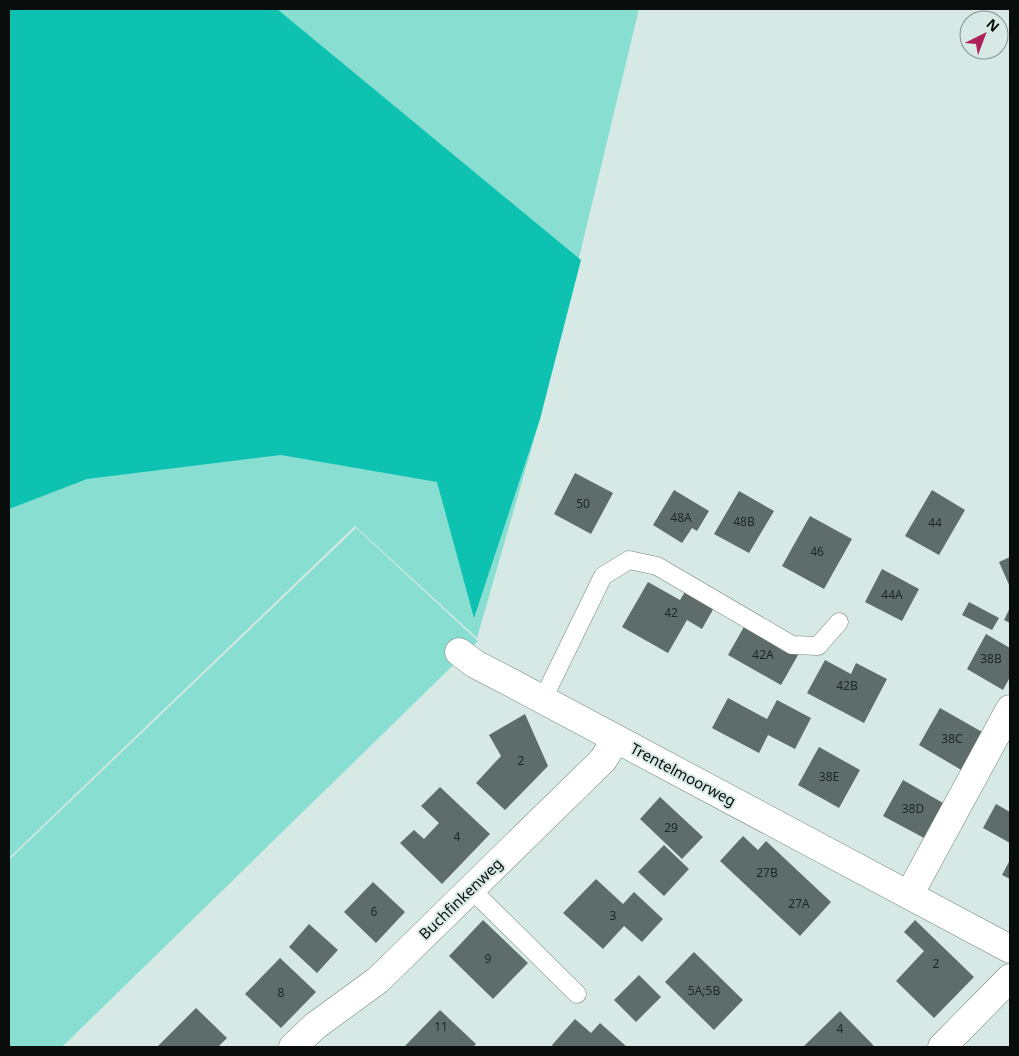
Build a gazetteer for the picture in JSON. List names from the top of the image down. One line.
{"streets":{"street":["Trentelmoorweg","Buchfinkenweg"]},"crossings":[["Trentelmoorweg","Buchfinkenweg"]],"house_numbers":["50","48A","48B","44","46","44A","42","42A","38B","42B","38C","2","38E","38D","29","4","27B","27A","6","3","9","2","5A;5B","8","11","4"],"north":"top right"}
